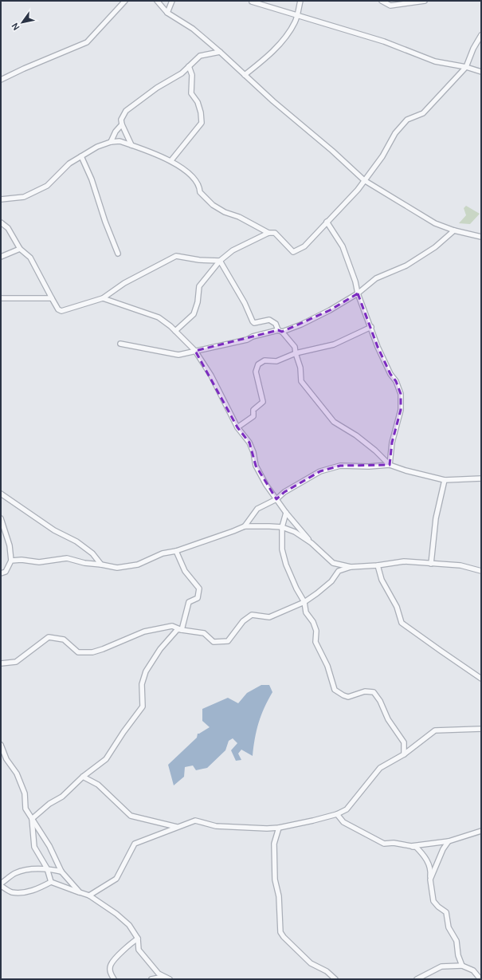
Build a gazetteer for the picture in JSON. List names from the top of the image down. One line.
{"north":"bottom left"}
